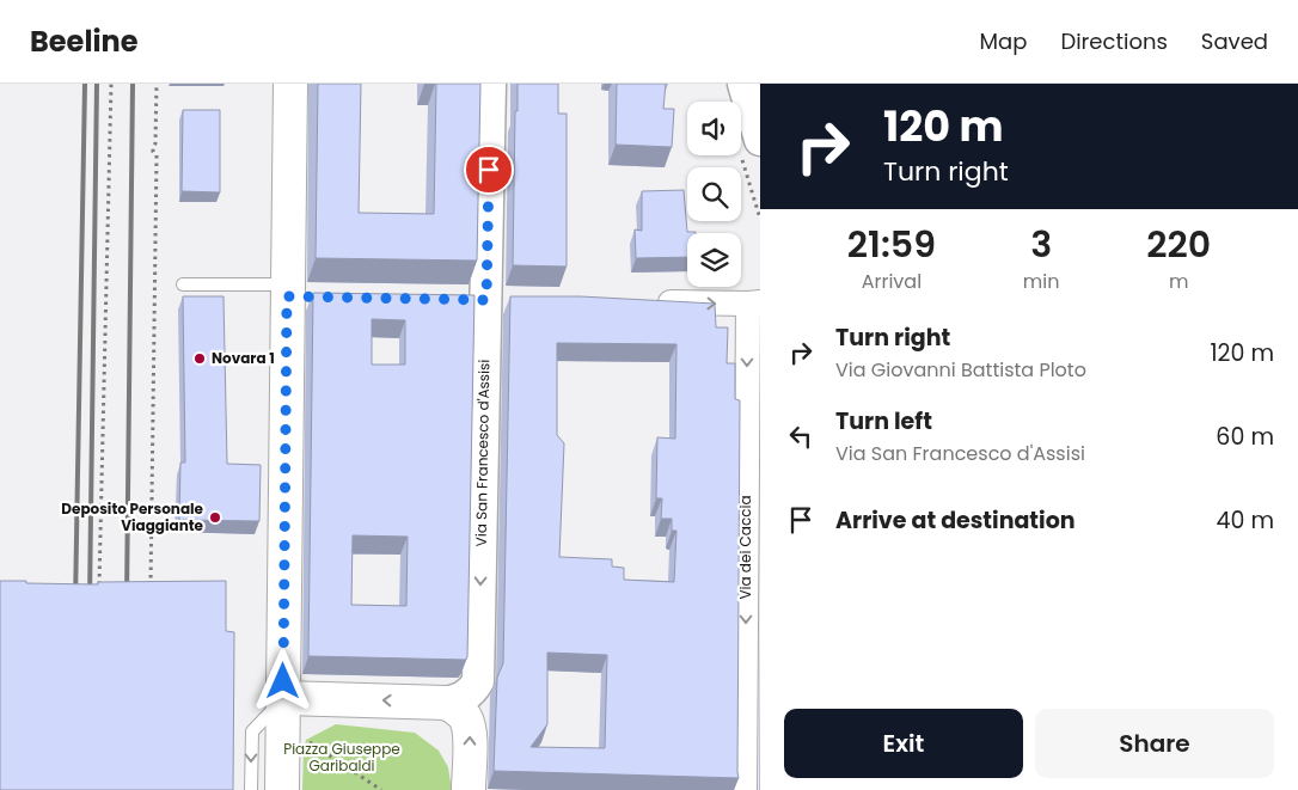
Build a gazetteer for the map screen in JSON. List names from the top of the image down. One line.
{"streets":{"street":["Via San Francesco d'Assisi","Via dei Caccia"]},"one_way":["Via San Francesco d'Assisi","Via dei Caccia"],"parks":["Piazza Giuseppe Garibaldi"],"places":["Novara 1","Deposito Personale Viaggiante"],"page":{"header":"Beeline","nav":["Map","Directions","Saved"],"turn":["120 m","Turn right"],"eta":["21:59","Arrival","3","min","220","m"],"list":[{"name":"Turn right","note":"Via Giovanni Battista Ploto","value":"120 m"},{"name":"Turn left","note":"Via San Francesco d'Assisi","value":"60 m"},{"name":"Arrive at destination","value":"40 m"}],"buttons":["Exit","Share"]}}
